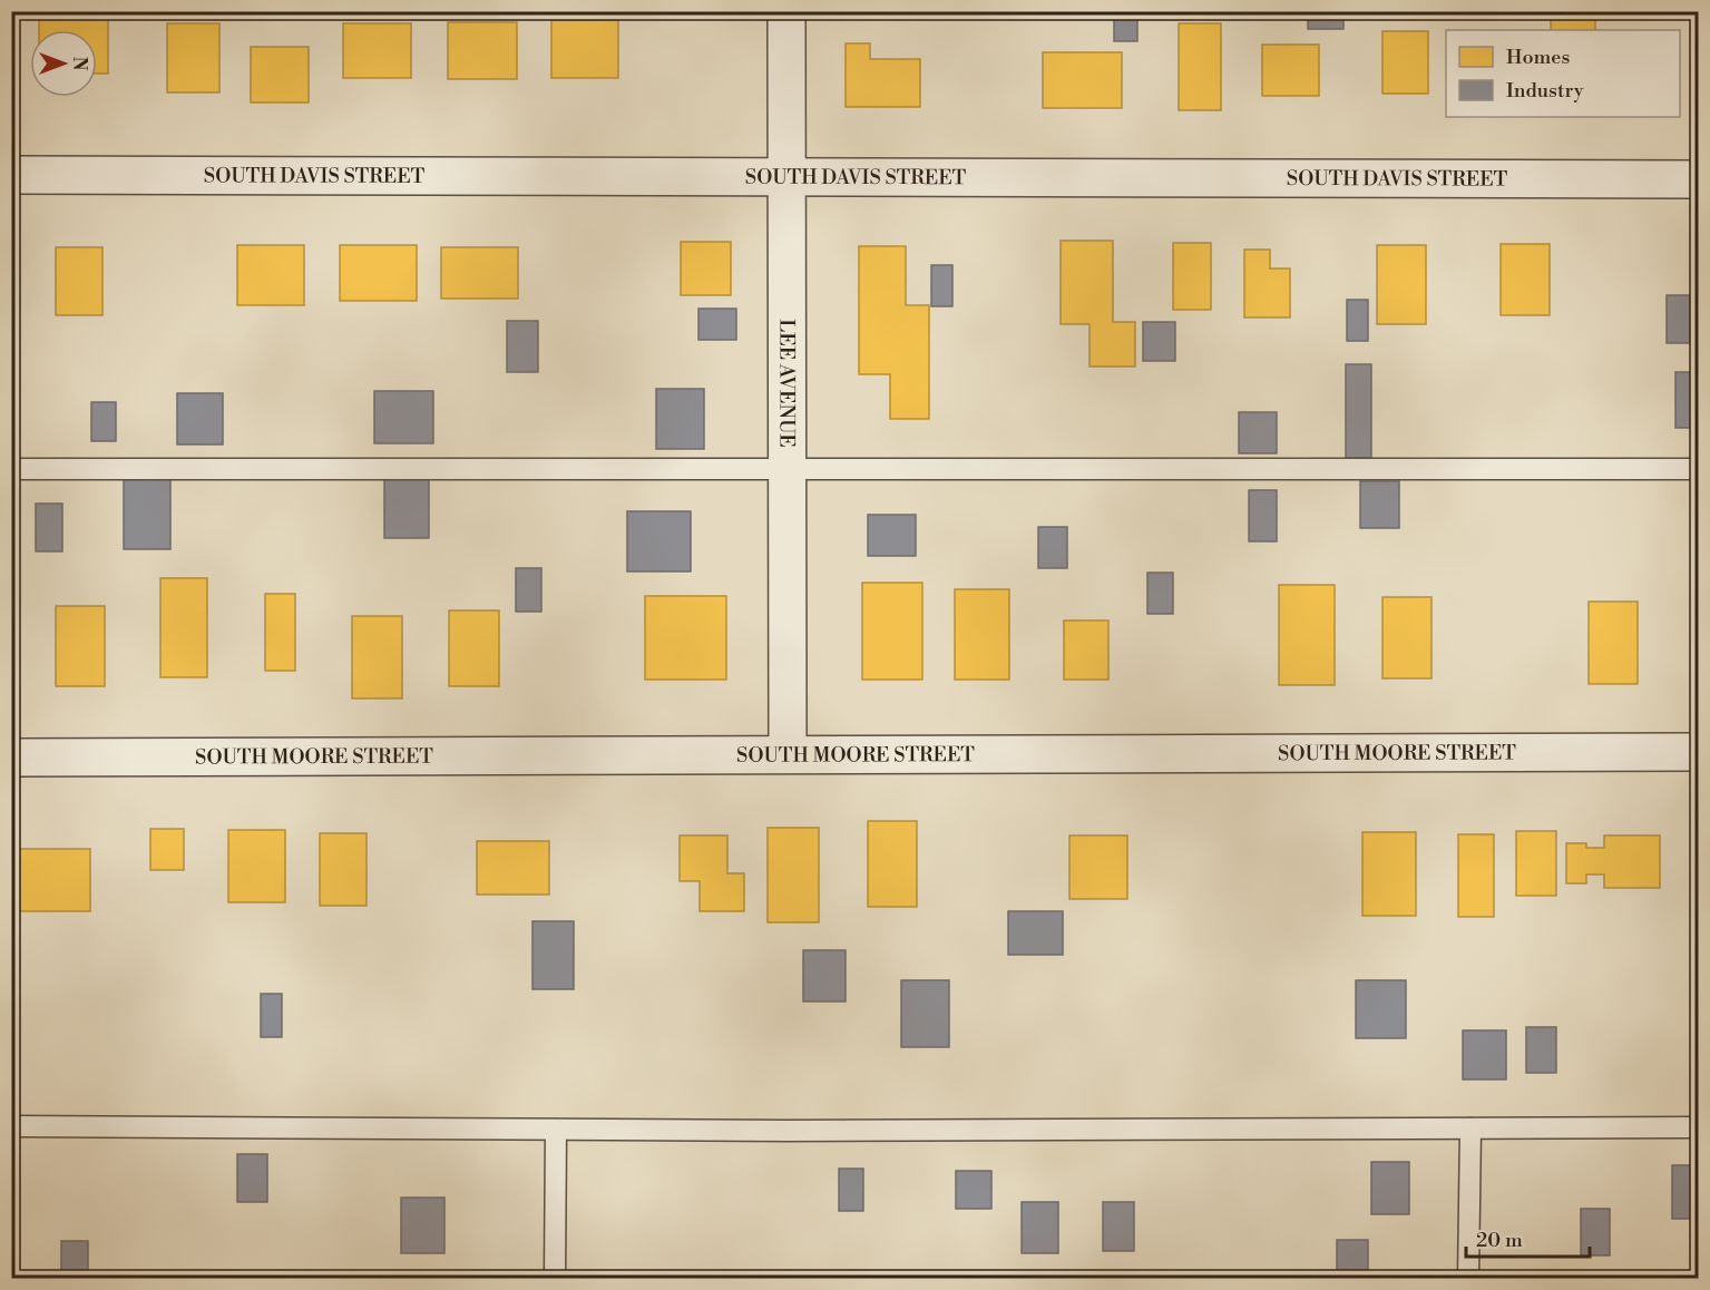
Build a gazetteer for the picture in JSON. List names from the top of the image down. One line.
{"streets":{"street":["SOUTH DAVIS STREET","LEE AVENUE","SOUTH MOORE STREET"]},"crossings":[["SOUTH DAVIS STREET","LEE AVENUE"],["LEE AVENUE","SOUTH MOORE STREET"]],"legend":["Homes","Industry"],"scale_bar":"20 m","north":"right"}
